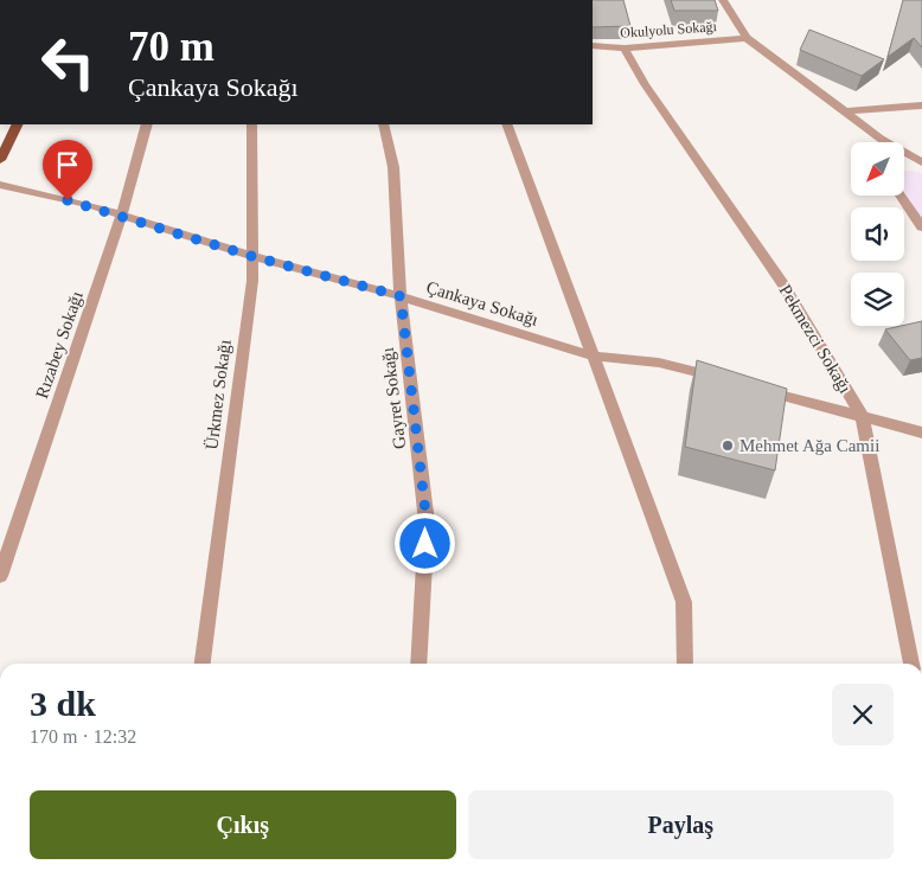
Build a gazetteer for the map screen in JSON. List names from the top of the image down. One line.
{"streets":{"street":["Okulyolu Sokağı","Çankaya Sokağı","Pekmezci Sokağı","Rızabey Sokağı","Ürkmez Sokağı","Gayret Sokağı"]},"crossings":[["Okulyolu Sokağı","Pekmezci Sokağı"],["Çankaya Sokağı","Rızabey Sokağı"],["Çankaya Sokağı","Ürkmez Sokağı"],["Çankaya Sokağı","Gayret Sokağı"]],"places":["Mehmet Ağa Camii"],"north":"bottom left","page":{"turn":["70 m","Çankaya Sokağı"],"heading":["3 dk","170 m · 12:32"],"buttons":["Çıkış","Paylaş"]}}
